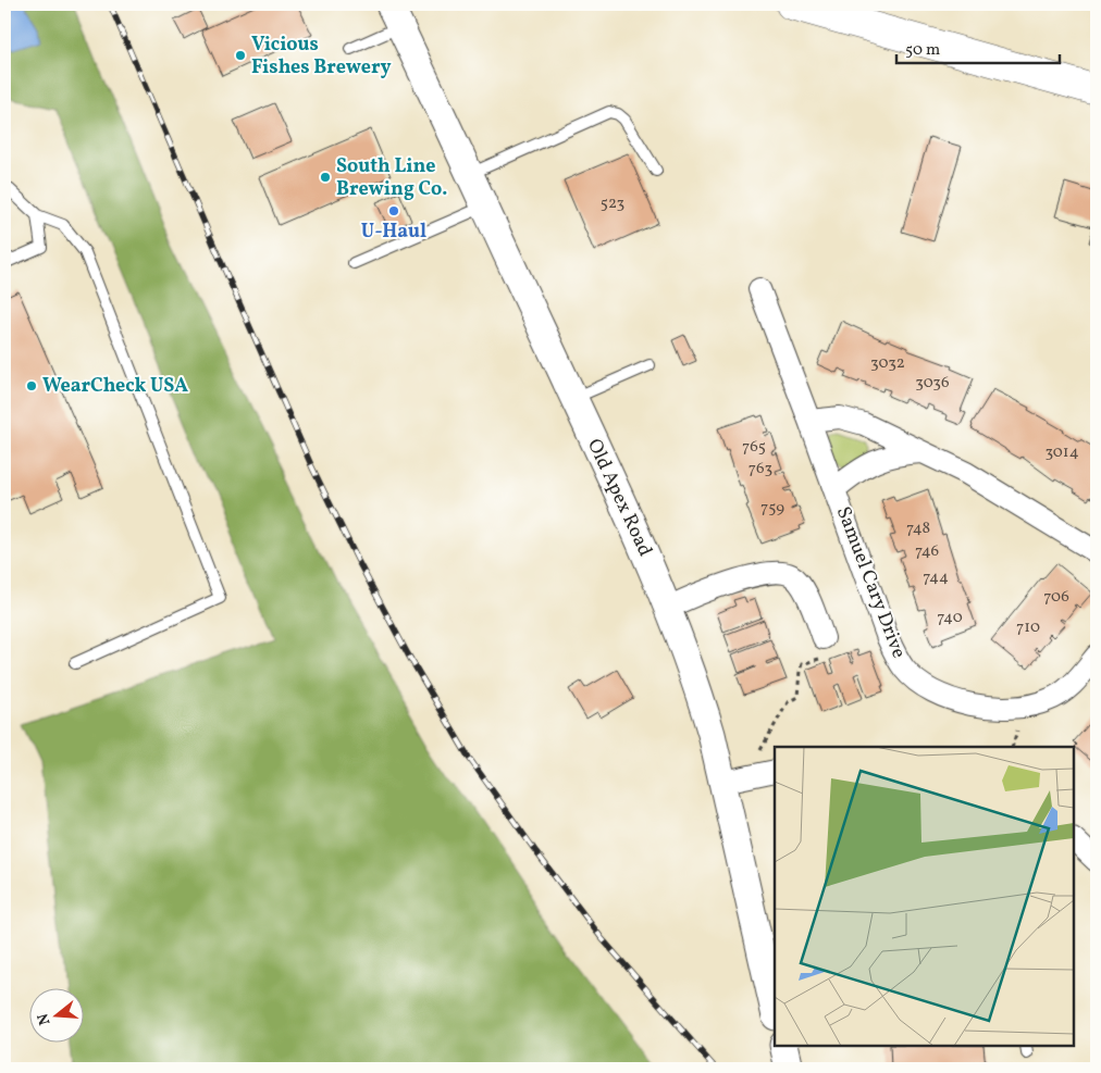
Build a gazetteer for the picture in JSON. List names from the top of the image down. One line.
{"streets":{"street":["Old Apex Road","Samuel Cary Drive"]},"places":["Vicious Fishes Brewery","South Line Brewing Co.","U-Haul","WearCheck USA"],"house_numbers":["523","3032","3036","765","3014","763","759","748","746","744","706","740","710"],"scale_bar":"50 m","north":"left"}
